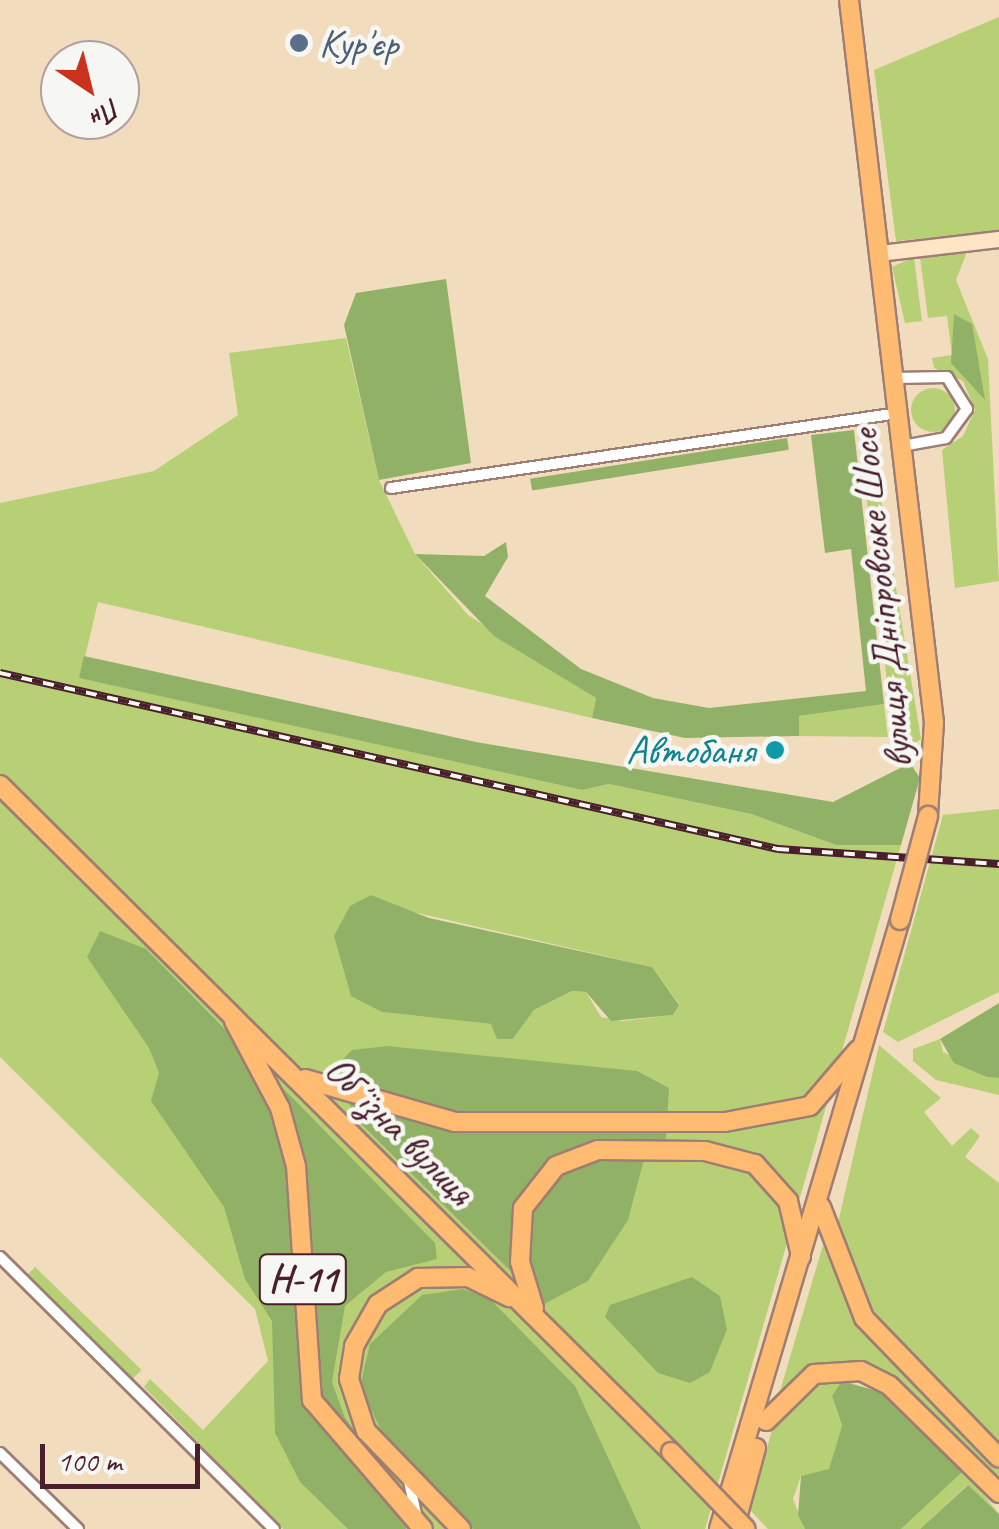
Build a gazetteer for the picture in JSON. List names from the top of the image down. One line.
{"streets":{"main road":["вулиця Дніпровське Шосе","Обʼїзна вулиця","Н-11"]},"crossings":[["Обʼїзна вулиця","Н-11"]],"places":["Кур'єр","Автобаня"],"scale_bar":"100 m","north":"bottom right"}
